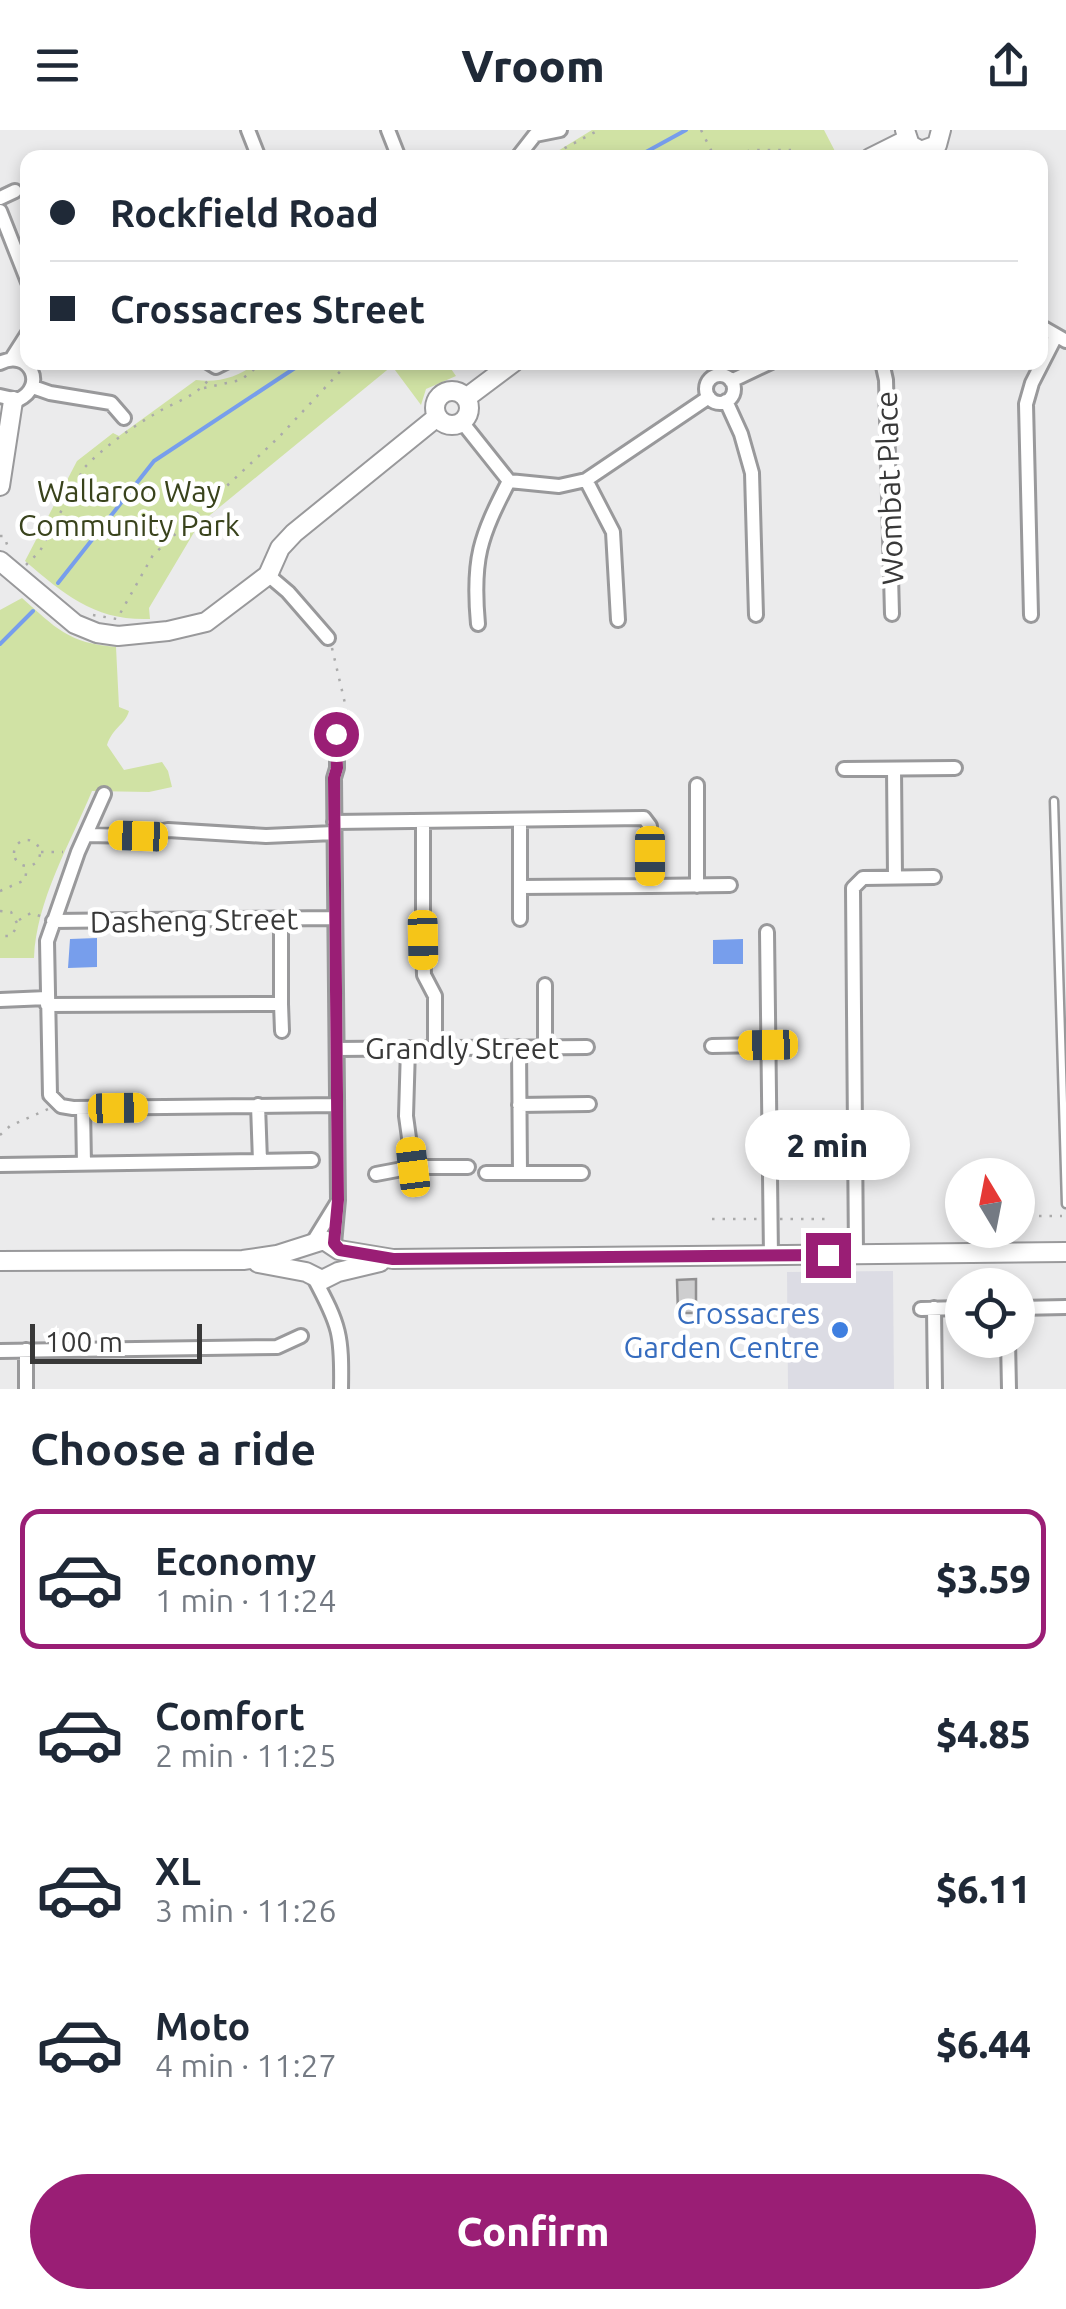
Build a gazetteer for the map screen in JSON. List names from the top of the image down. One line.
{"streets":{"street":["Wombat Place","Dasheng Street","Grandly Street"]},"parks":["Wallaroo Way Community Park"],"places":["Crossacres Garden Centre"],"scale_bar":"100 m","north":"top","page":{"header":"Vroom","banner":["Rockfield Road","Crossacres Street"],"bubble":"2 min","scale":"100 m","heading":"Choose a ride","list":[{"name":"Economy","note":"1 min · 11:24","value":"$3.59"},{"name":"Comfort","note":"2 min · 11:25","value":"$4.85"},{"name":"XL","note":"3 min · 11:26","value":"$6.11"},{"name":"Moto","note":"4 min · 11:27","value":"$6.44"}],"buttons":"Confirm"}}
